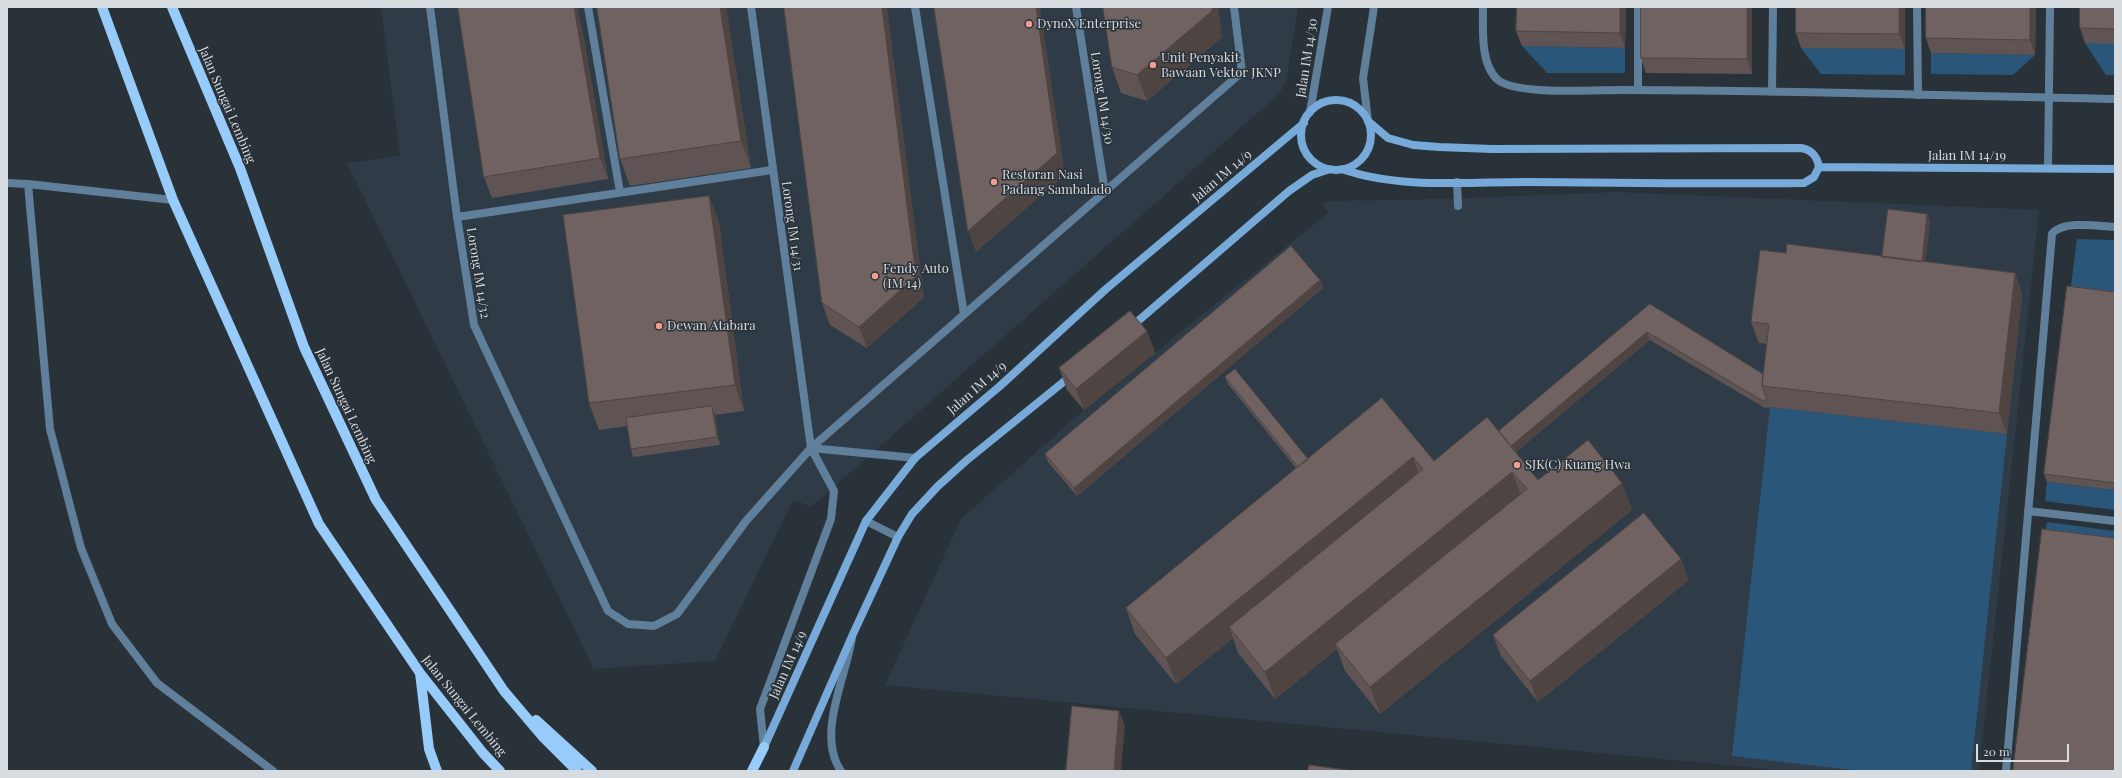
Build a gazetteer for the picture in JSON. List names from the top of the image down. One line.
{"streets":{"main road":["Jalan Sungai Lembing"],"street":["Jalan IM 14/30","Lorong IM 14/30","Jalan IM 14/19","Jalan IM 14/9","Lorong IM 14/31","Lorong IM 14/32"]},"crossings":[["Jalan IM 14/30","Jalan IM 14/9"],["Lorong IM 14/31","Lorong IM 14/32"]],"places":["DynoX Enterprise","Unit Penyakit Bawaan Vektor JKNP","Restoran Nasi Padang Sambalado","Fendy Auto (IM 14)","Dewan Atabara","SJK(C) Kuang Hwa"],"scale_bar":"20 m"}
